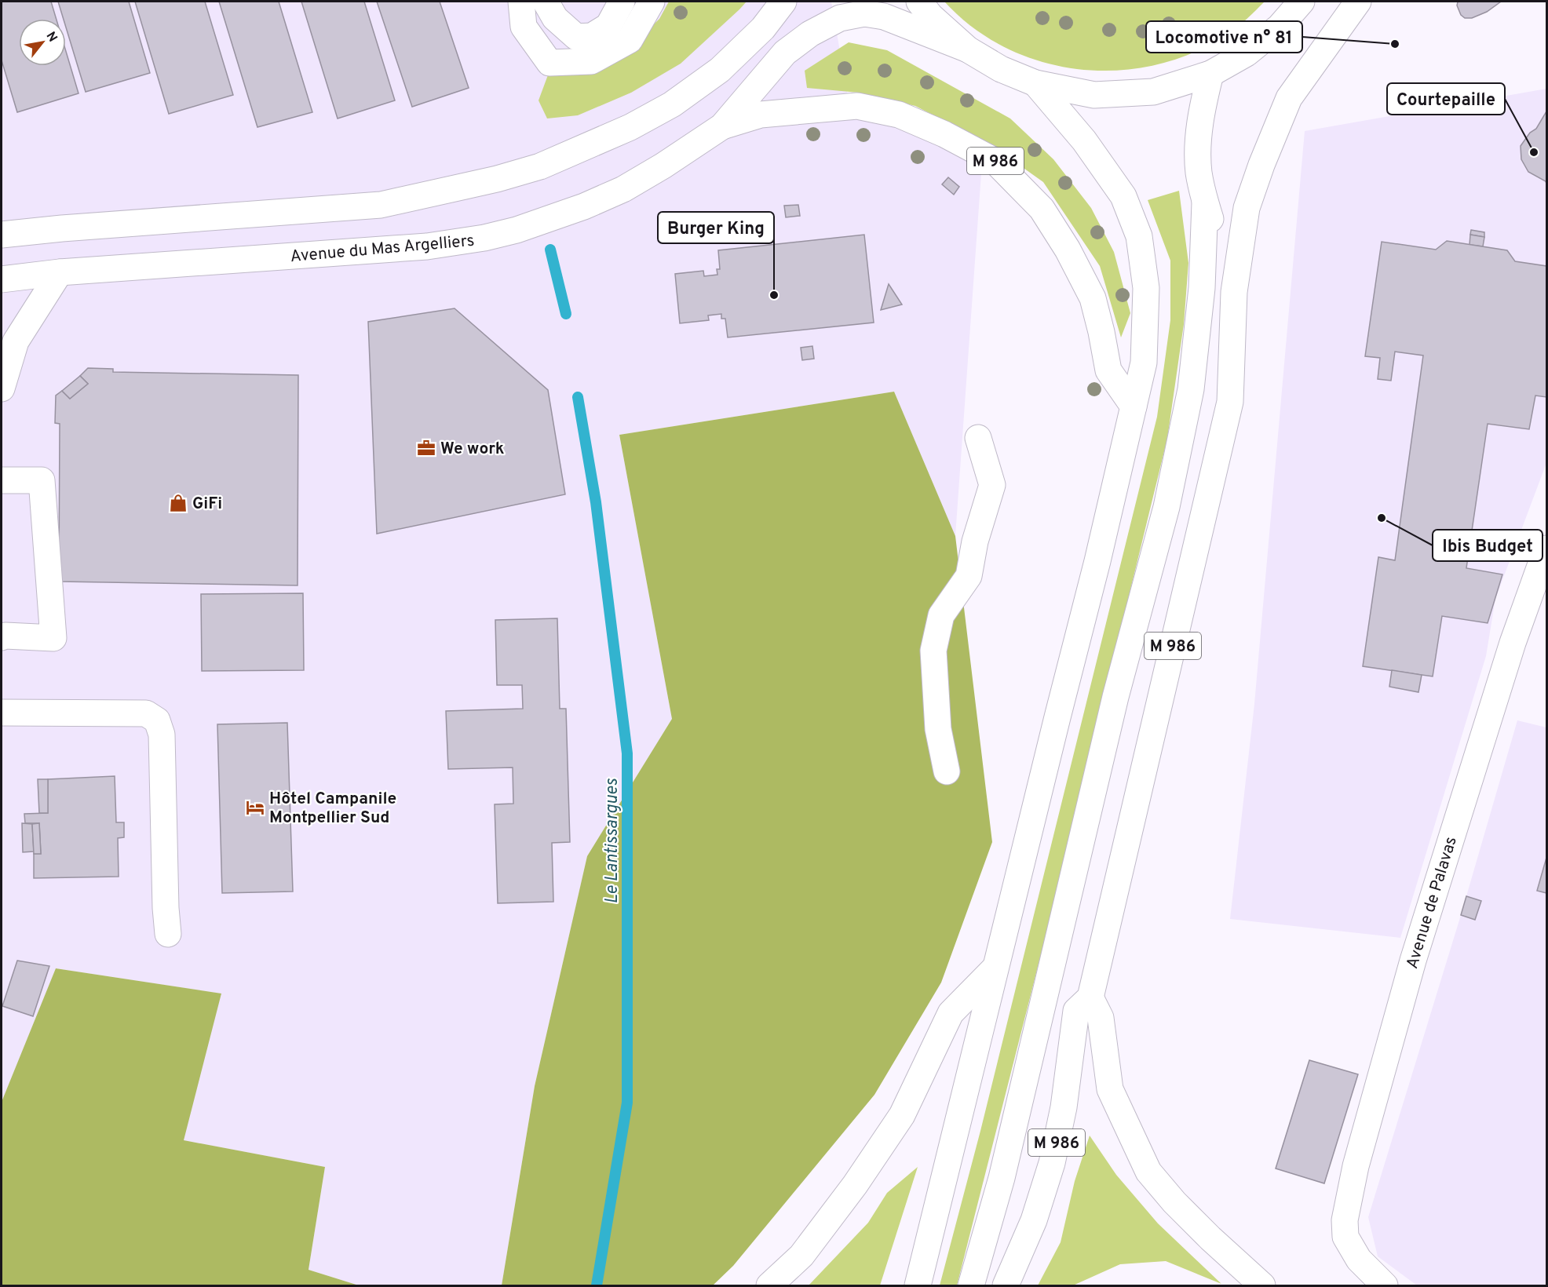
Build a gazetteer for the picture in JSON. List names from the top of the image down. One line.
{"streets":{"main road":["M 986","Avenue du Mas Argelliers","Avenue de Palavas"]},"crossings":[["M 986","Avenue du Mas Argelliers"]],"water":["Le Lantissargues"],"places":{"other":["Locomotive n° 81","Courtepaille","Burger King","Ibis Budget"],"office":["We work"],"shop":["GiFi"],"hotel":["Hôtel Campanile Montpellier Sud"]},"north":"top right"}
